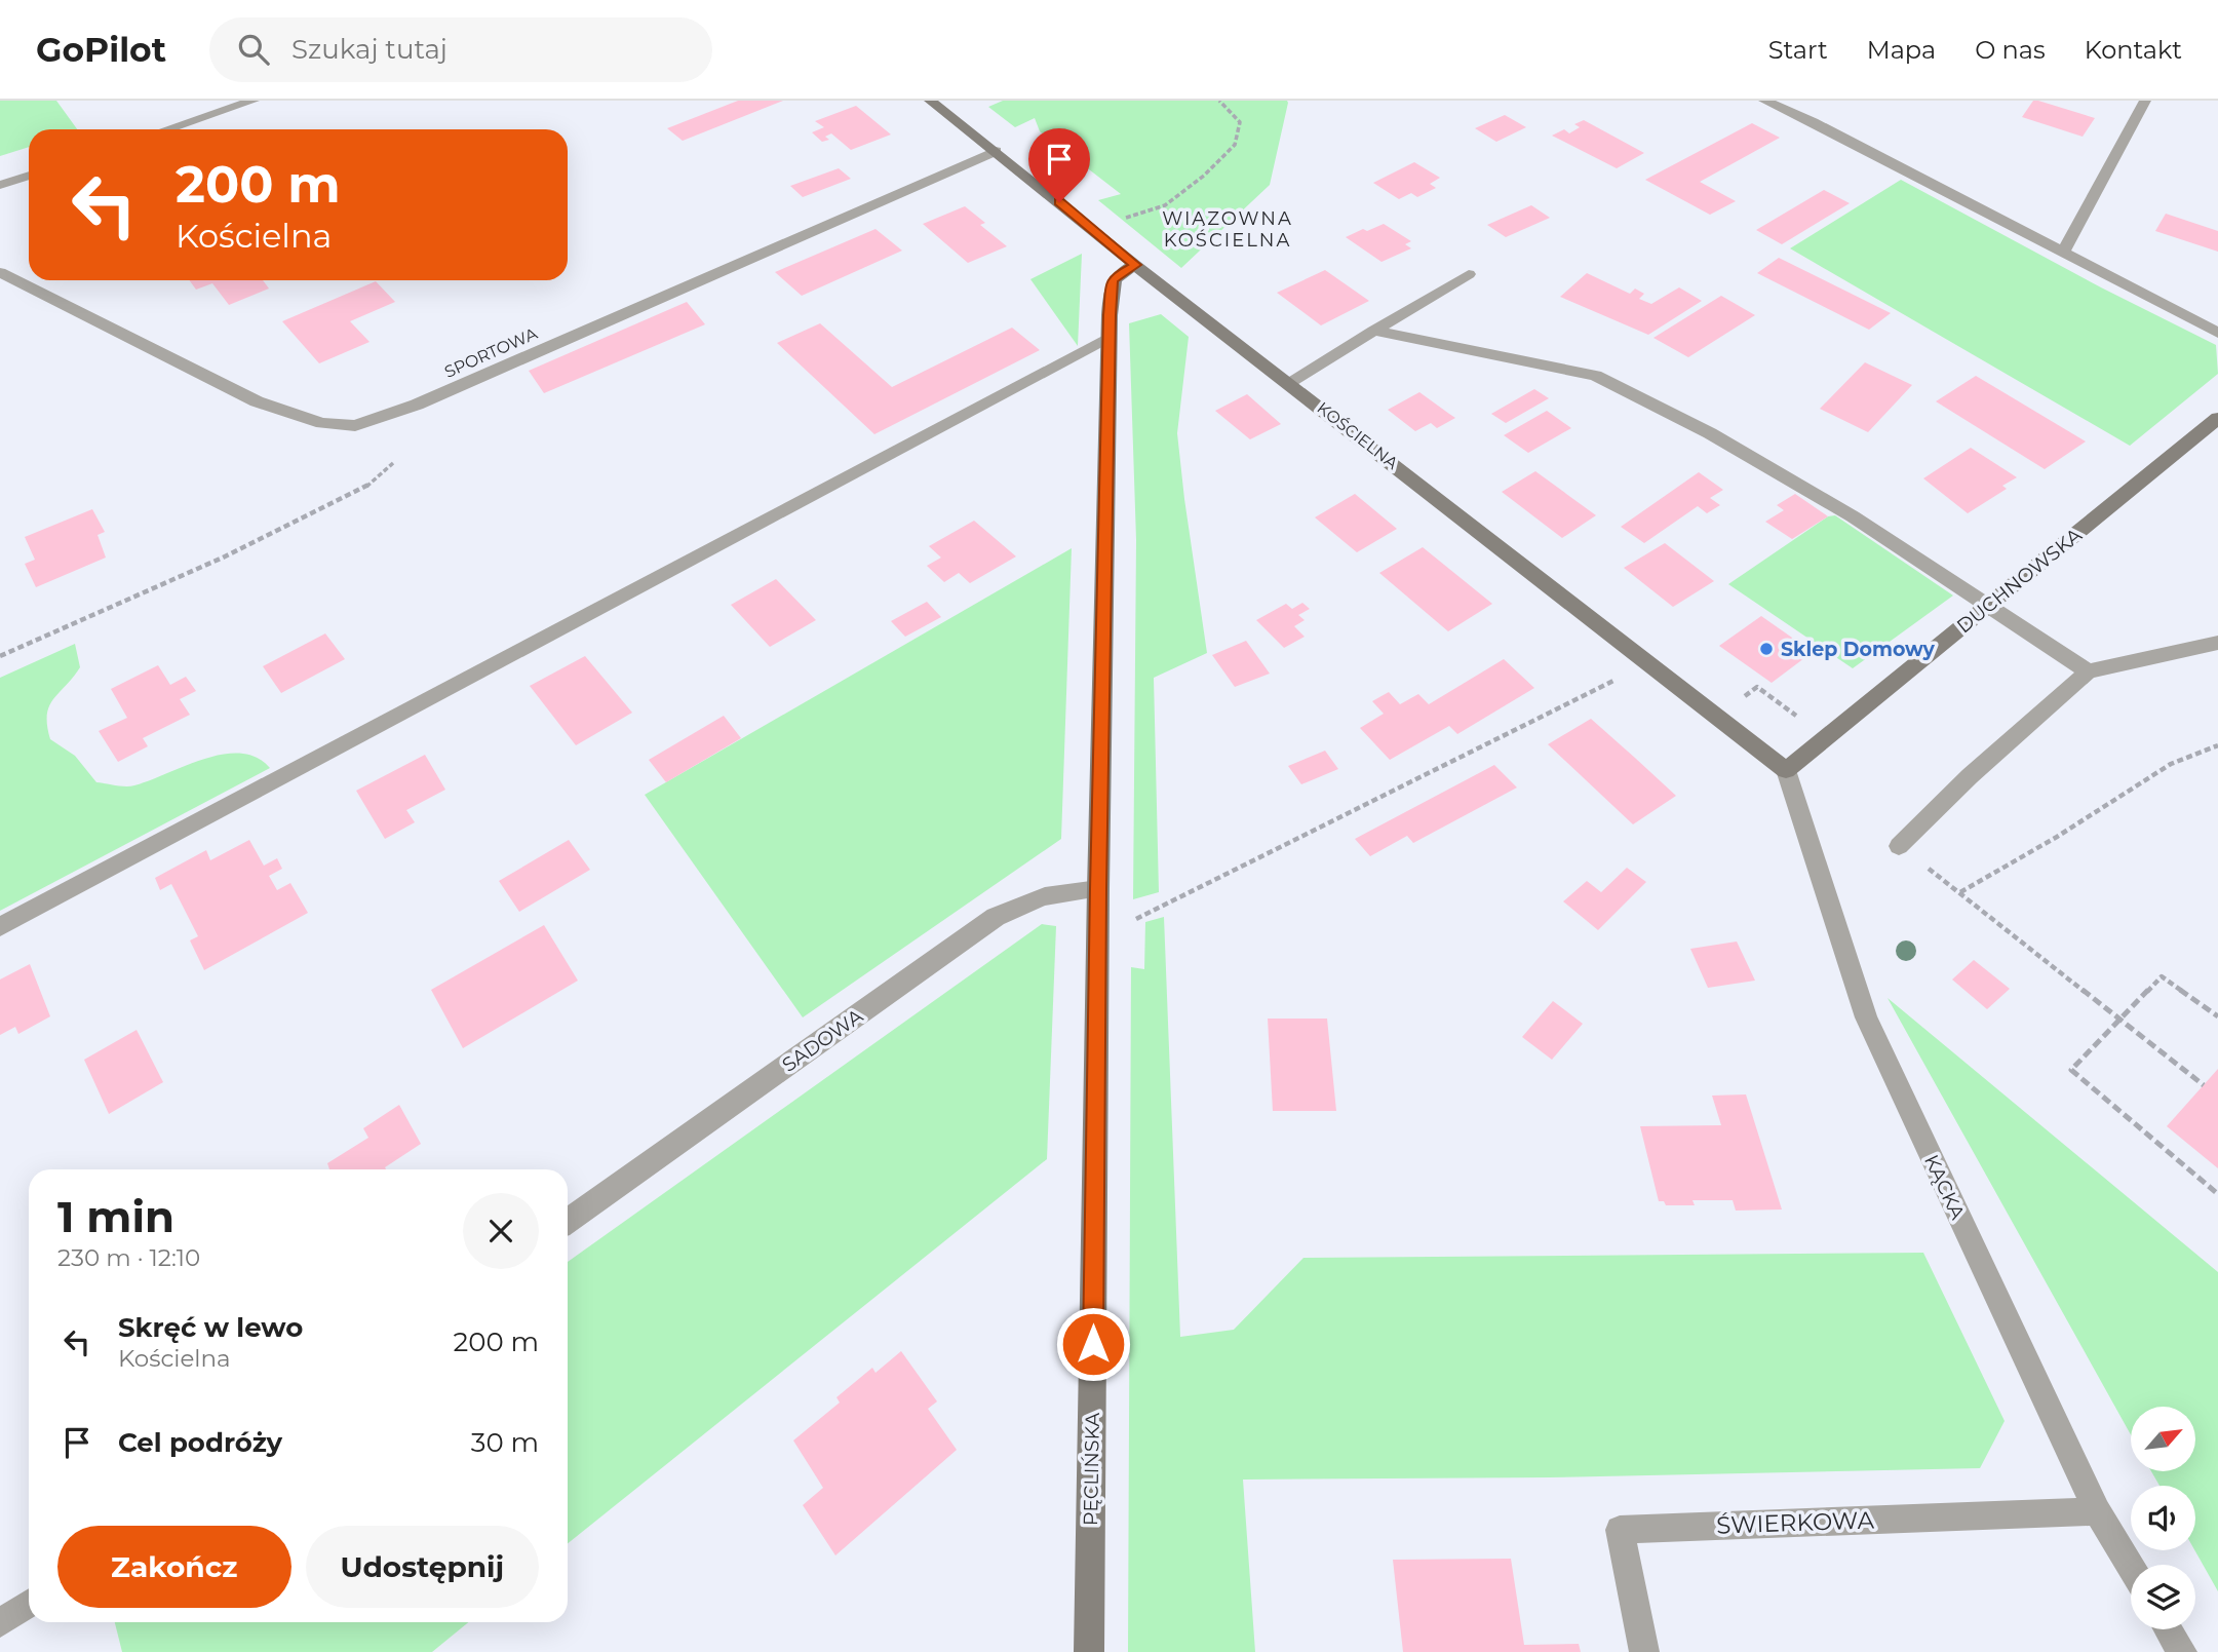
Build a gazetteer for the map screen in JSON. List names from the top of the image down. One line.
{"streets":{"street":["SPORTOWA","KOŚCIELNA","DUCHNOWSKA","SADOWA","KĄCKA","PĘCLIŃSKA","ŚWIERKOWA"]},"crossings":[["SPORTOWA","KOŚCIELNA"],["KOŚCIELNA","DUCHNOWSKA"],["KOŚCIELNA","KĄCKA"],["KOŚCIELNA","PĘCLIŃSKA"],["DUCHNOWSKA","KĄCKA"],["SADOWA","PĘCLIŃSKA"],["KĄCKA","ŚWIERKOWA"]],"districts":["WIĄZOWNA KOŚCIELNA"],"places":["Sklep Domowy"],"north":"top right","page":{"header":"GoPilot","search":"Szukaj tutaj","nav":["Start","Mapa","O nas","Kontakt"],"turn":["200 m","Kościelna"],"heading":["1 min","230 m · 12:10"],"list":[{"name":"Skręć w lewo","note":"Kościelna","value":"200 m"},{"name":"Cel podróży","value":"30 m"}],"buttons":["Zakończ","Udostępnij"]}}
